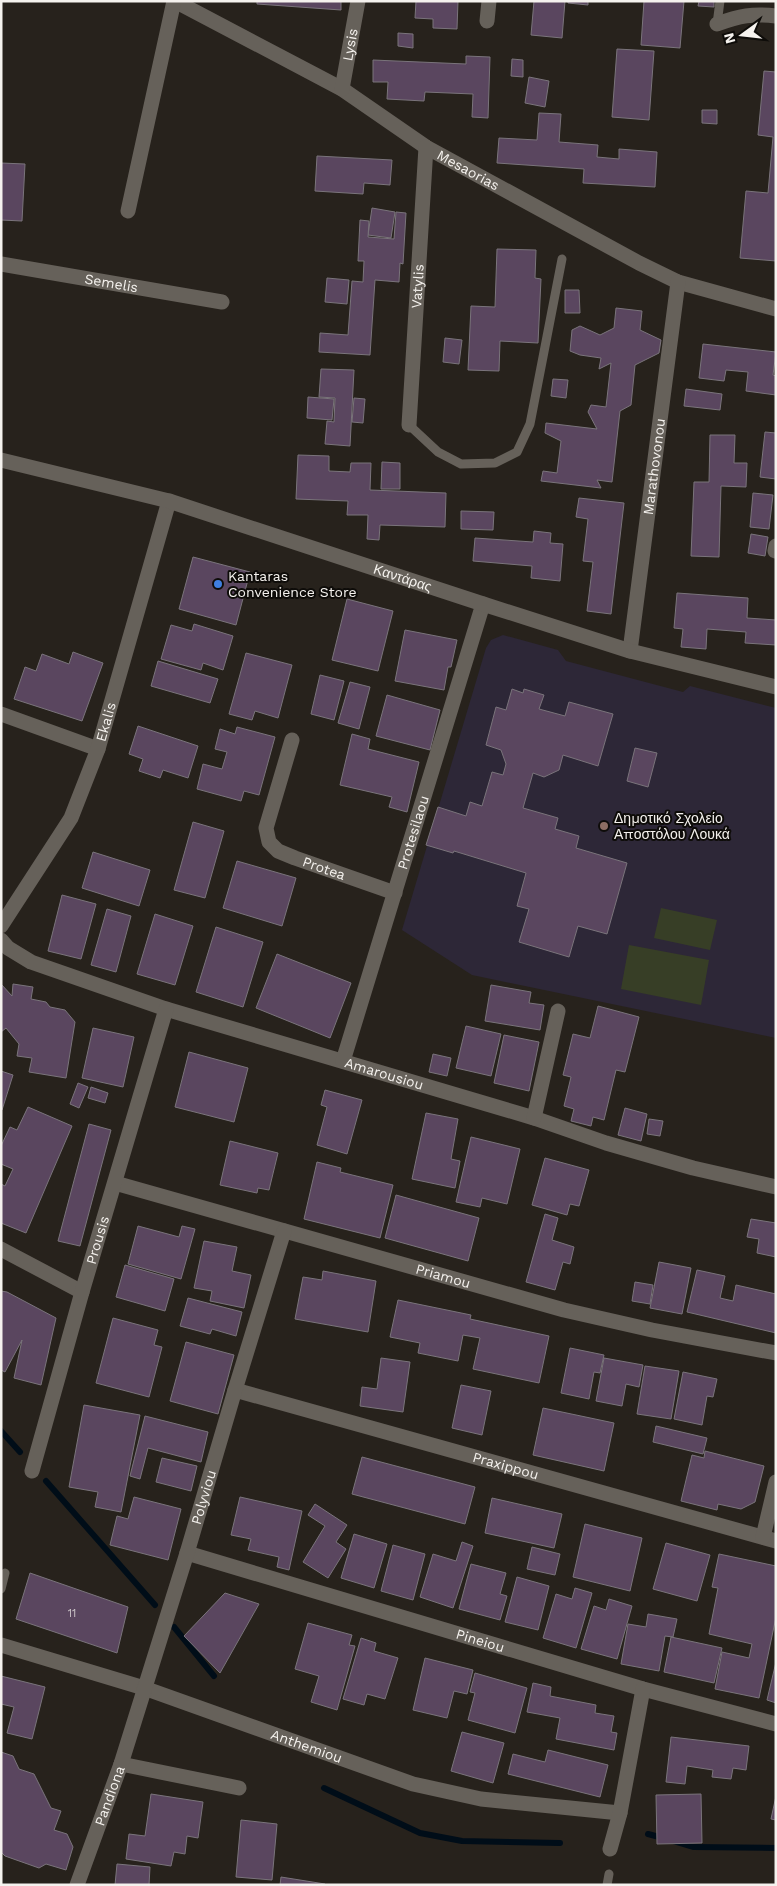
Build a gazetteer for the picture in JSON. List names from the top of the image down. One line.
{"streets":{"street":["Lysis","Mesaorias","Semelis","Vatylis","Marathovonou","Καντάρας","Ekalis","Protesilaou","Protea","Amarousiou","Prousis","Priamou","Praxippou","Polyviou","Pineiou","Anthemiou","Pandiona"]},"crossings":[["Lysis","Mesaorias"],["Mesaorias","Vatylis"],["Mesaorias","Marathovonou"],["Marathovonou","Καντάρας"],["Καντάρας","Ekalis"],["Καντάρας","Protesilaou"],["Protesilaou","Protea"],["Protesilaou","Amarousiou"],["Amarousiou","Prousis"],["Prousis","Priamou"],["Priamou","Polyviou"],["Praxippou","Polyviou"],["Polyviou","Pineiou"],["Polyviou","Anthemiou"],["Polyviou","Pandiona"]],"places":["Kantaras Convenience Store","Δημοτικό Σχολείο Αποστόλου Λουκά"],"house_numbers":["11"],"north":"left"}
